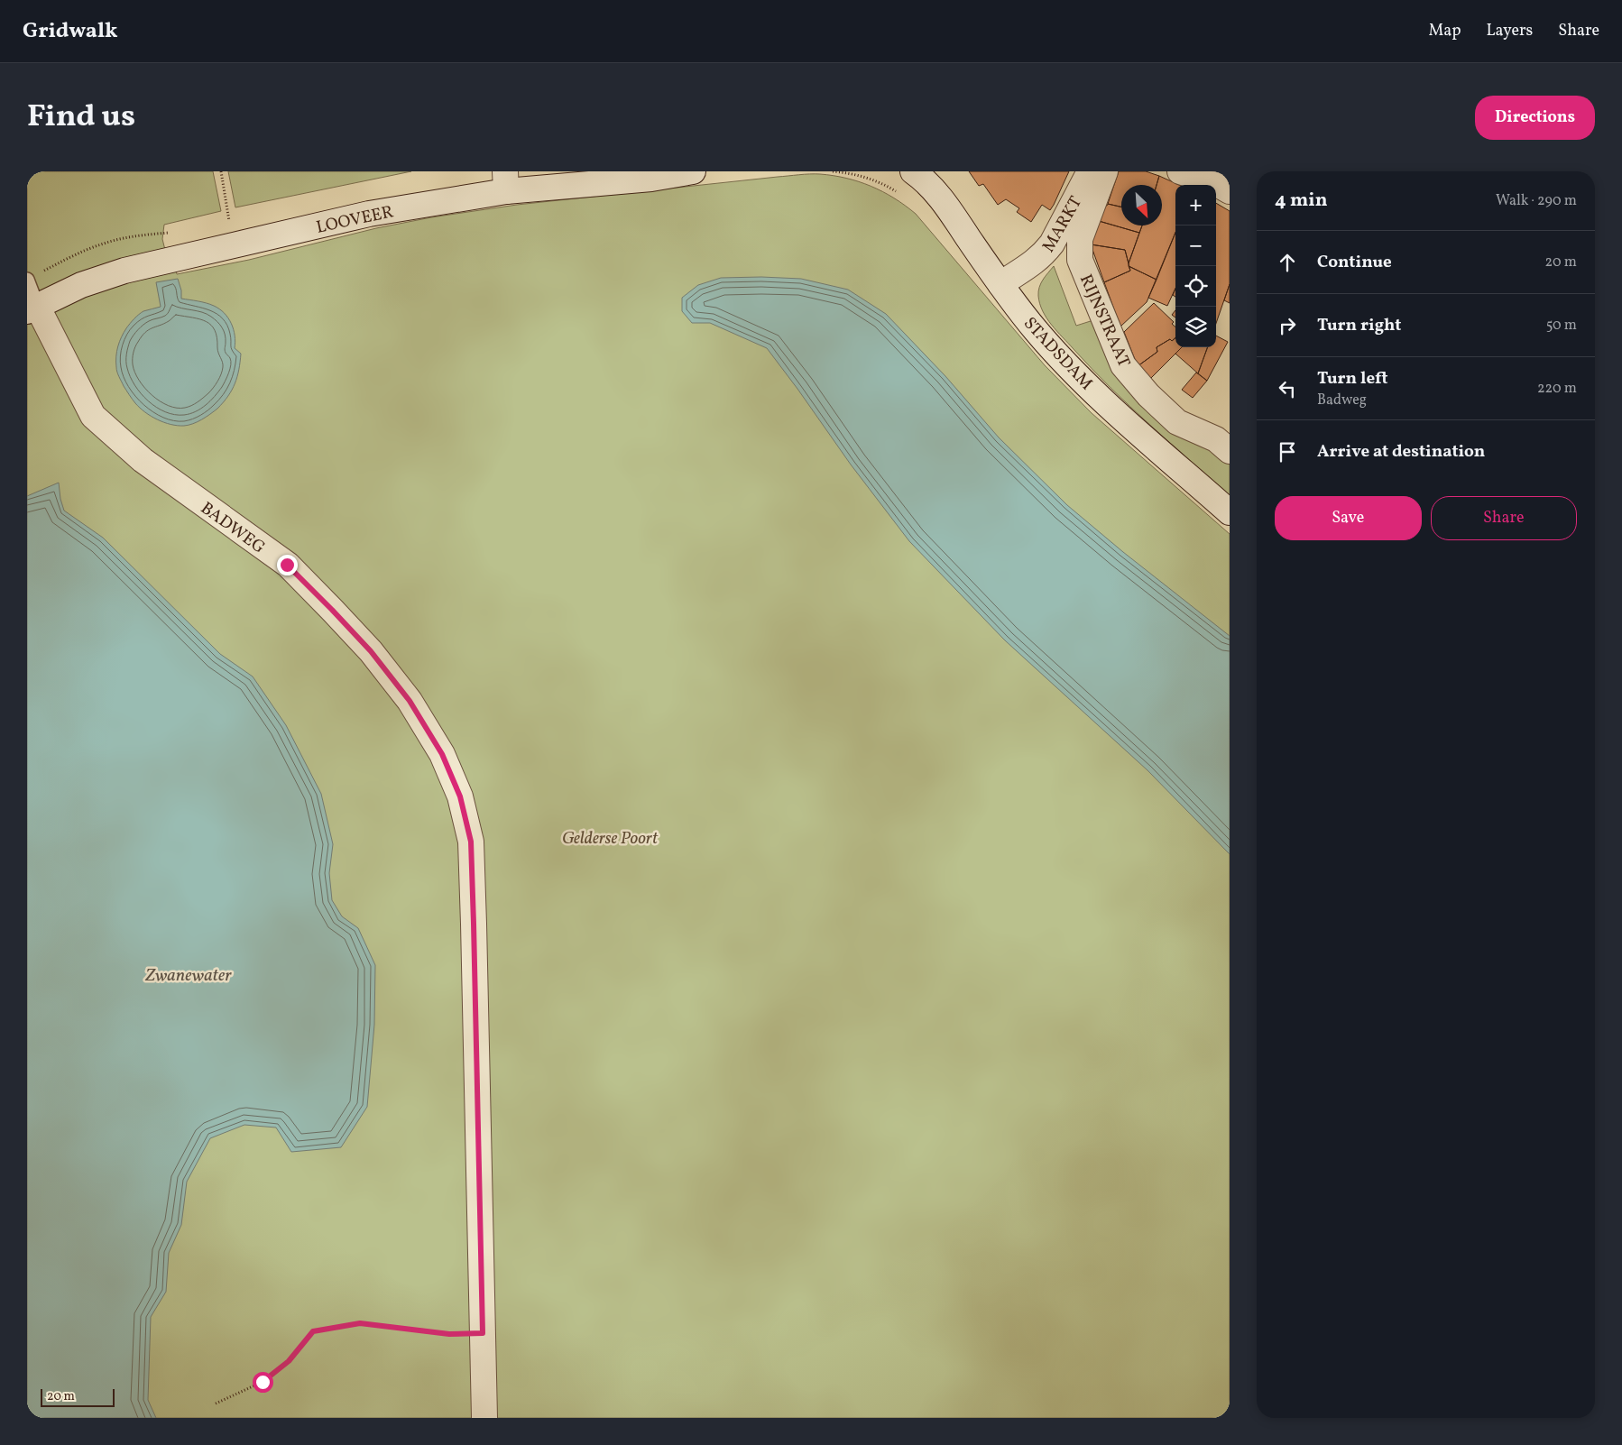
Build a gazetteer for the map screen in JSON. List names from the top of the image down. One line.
{"streets":{"street":["LOOVEER","MARKT","RIJNSTRAAT","STADSDAM","BADWEG"]},"crossings":[["LOOVEER","BADWEG"],["MARKT","STADSDAM"]],"water":["Zwanewater"],"parks":["Gelderse Poort"],"scale_bar":"20 m","north":"bottom right","page":{"header":"Gridwalk","nav":["Map","Layers","Share"],"title":"Find us","buttons":["Directions",["Save","Share"]],"heading":["4 min","Walk · 290 m"],"map_buttons":["+","−"],"list":[["Continue","20 m"],["Turn right","50 m"],["Turn left","Badweg","220 m"],"Arrive at destination"],"scale":"20 m"}}
